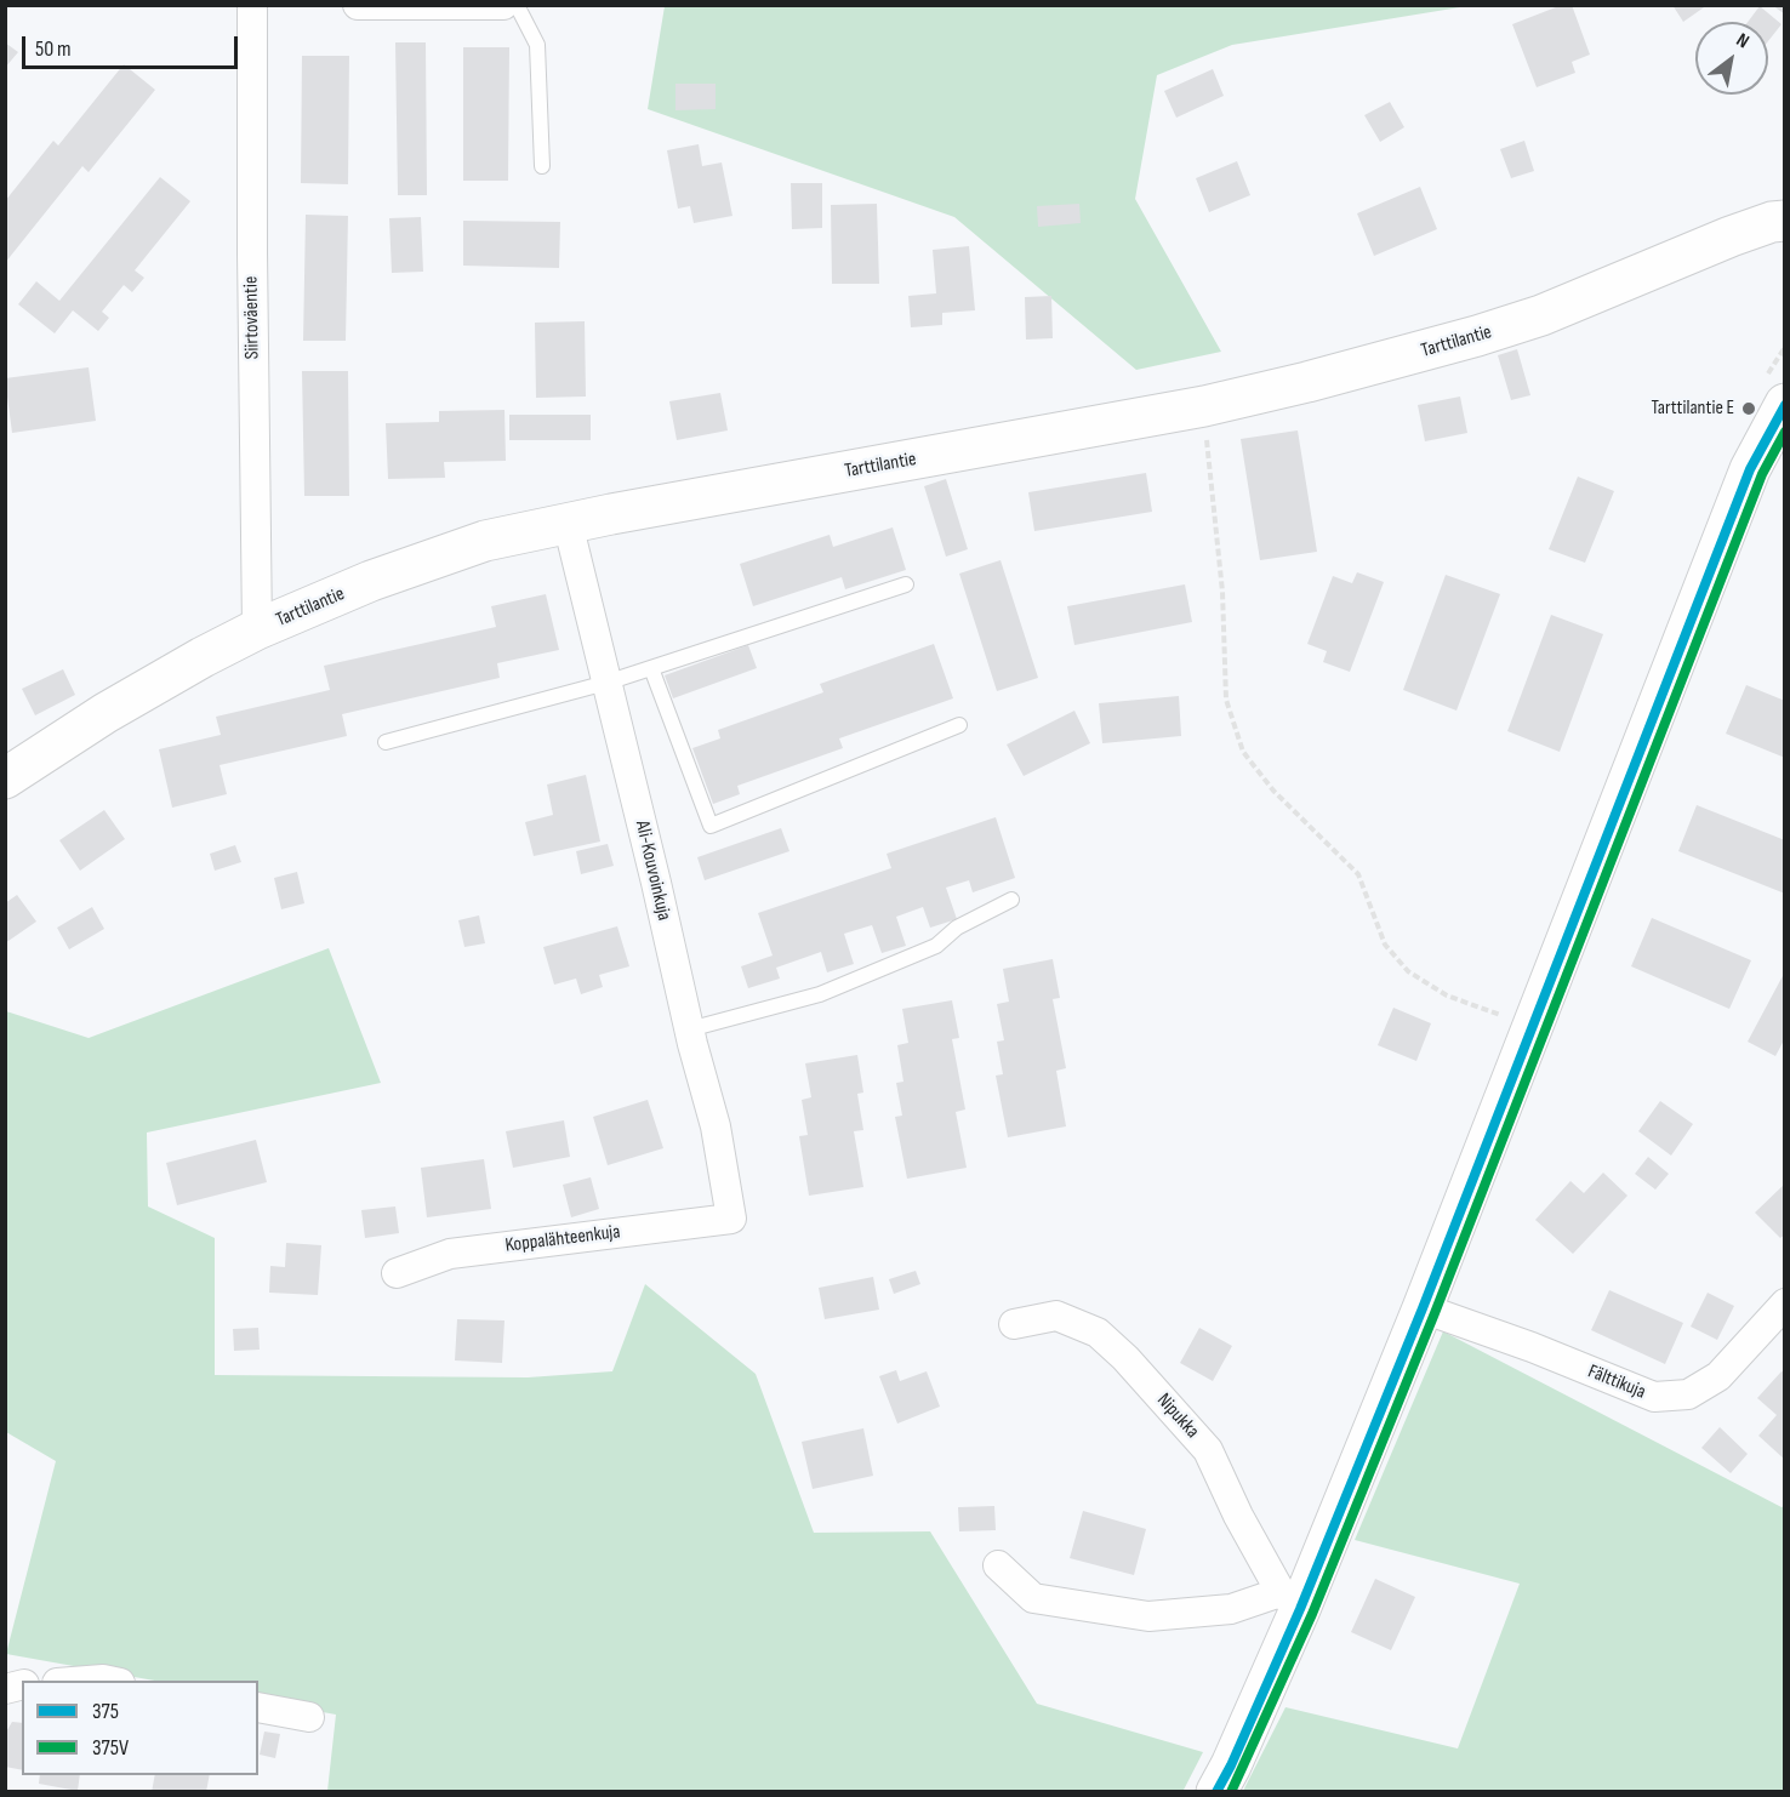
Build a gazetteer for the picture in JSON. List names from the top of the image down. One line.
{"streets":{"street":["Siirtoväentie","Tarttilantie","Ali-Kouvoinkuja","Koppalähteenkuja","Fälttikuja","Nipukka"]},"crossings":[["Siirtoväentie","Tarttilantie"],["Tarttilantie","Ali-Kouvoinkuja"],["Ali-Kouvoinkuja","Koppalähteenkuja"]],"places":["Tarttilantie E"],"lines":["transit line 375","transit line 375V"],"legend":["375","375V"],"scale_bar":"50 m","north":"top right"}
